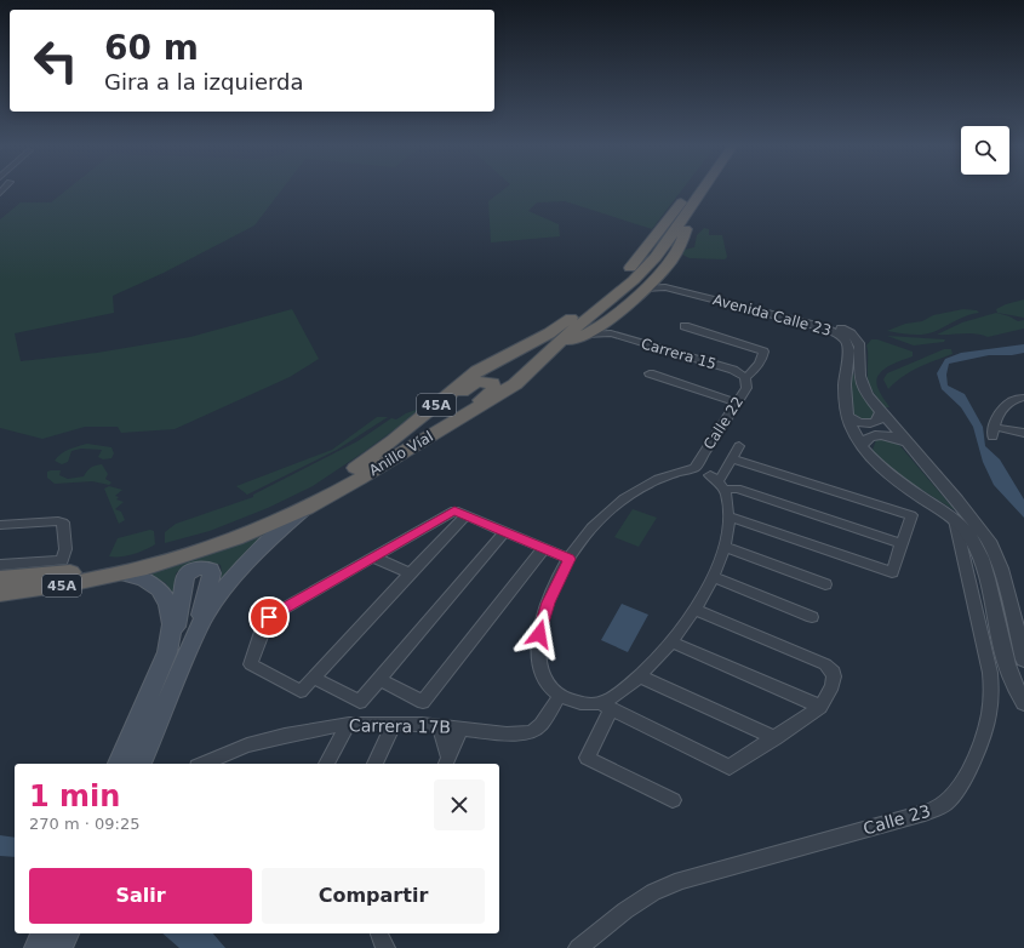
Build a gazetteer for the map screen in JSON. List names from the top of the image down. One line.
{"streets":{"highway":["45A","Anillo Víal"],"street":["Avenida Calle 23","Carrera 15","Calle 22","Carrera 17B","Calle 23"]},"crossings":[["Avenida Calle 23","Calle 23"],["Carrera 15","Calle 22"]],"page":{"turn":["60 m","Gira a la izquierda"],"heading":["1 min","270 m · 09:25"],"buttons":["Salir","Compartir"]}}
